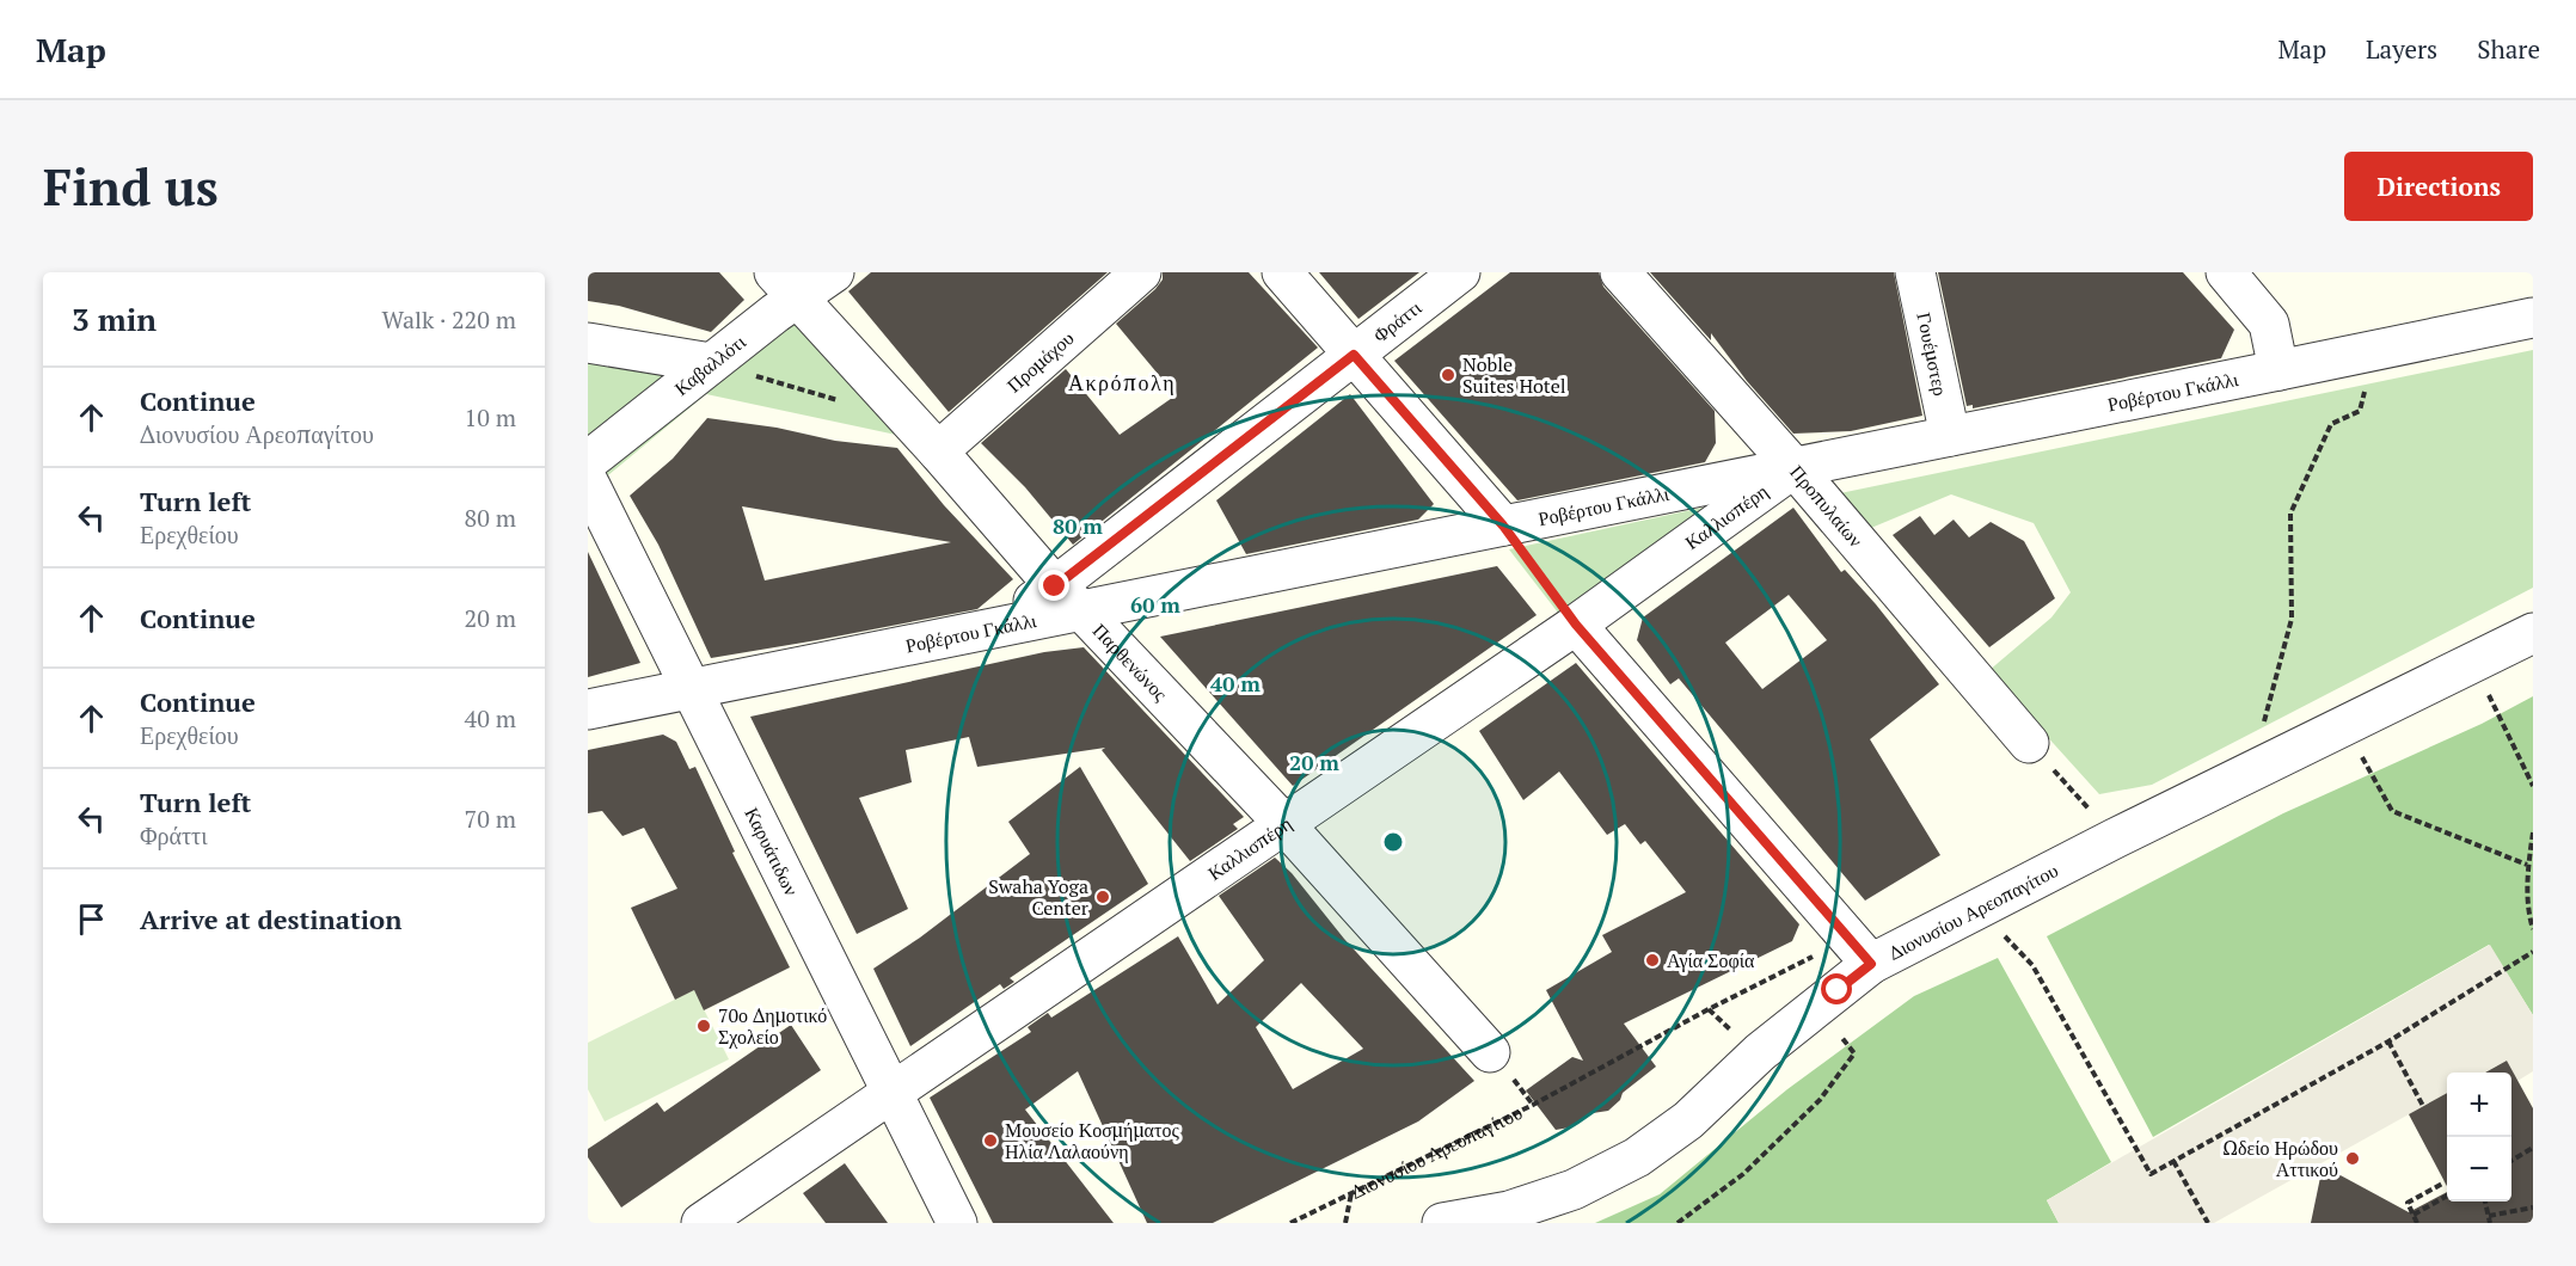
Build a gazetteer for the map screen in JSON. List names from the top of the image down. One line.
{"streets":{"street":["Φράττι","Γουέμστερ","Προμάχου","Καβαλλότι","Ροβέρτου Γκάλλι","Προπυλαίων","Καλλισπέρη","Παρθενώνος","Καρυάτιδων","Διονυσίου Αρεοπαγίτου"]},"crossings":[["Φράττι","Ροβέρτου Γκάλλι"],["Φράττι","Παρθενώνος"],["Γουέμστερ","Ροβέρτου Γκάλλι"],["Προμάχου","Παρθενώνος"],["Καβαλλότι","Παρθενώνος"],["Ροβέρτου Γκάλλι","Προπυλαίων"],["Ροβέρτου Γκάλλι","Καλλισπέρη"],["Ροβέρτου Γκάλλι","Παρθενώνος"],["Ροβέρτου Γκάλλι","Καρυάτιδων"],["Προπυλαίων","Καλλισπέρη"],["Καλλισπέρη","Παρθενώνος"],["Καλλισπέρη","Καρυάτιδων"]],"districts":["Ακρόπολη"],"places":["Noble Suites Hotel","Swaha Yoga Center","Αγία Σοφία","70ο Δημοτικό Σχολείο","Μουσείο Κοσμήματος Ηλία Λαλαούνη","Ωδείο Ηρώδου Αττικού"],"page":{"header":"Map","nav":["Map","Layers","Share"],"buttons":"Directions","title":"Find us","heading":["3 min","Walk · 220 m"],"list":[["Continue","Διονυσίου Αρεοπαγίτου","10 m"],["Turn left","Ερεχθείου","80 m"],["Continue","20 m"],["Continue","Ερεχθείου","40 m"],["Turn left","Φράττι","70 m"],"Arrive at destination"],"map_buttons":["+","−"]},"rings":["80 m","60 m","40 m","20 m"]}
